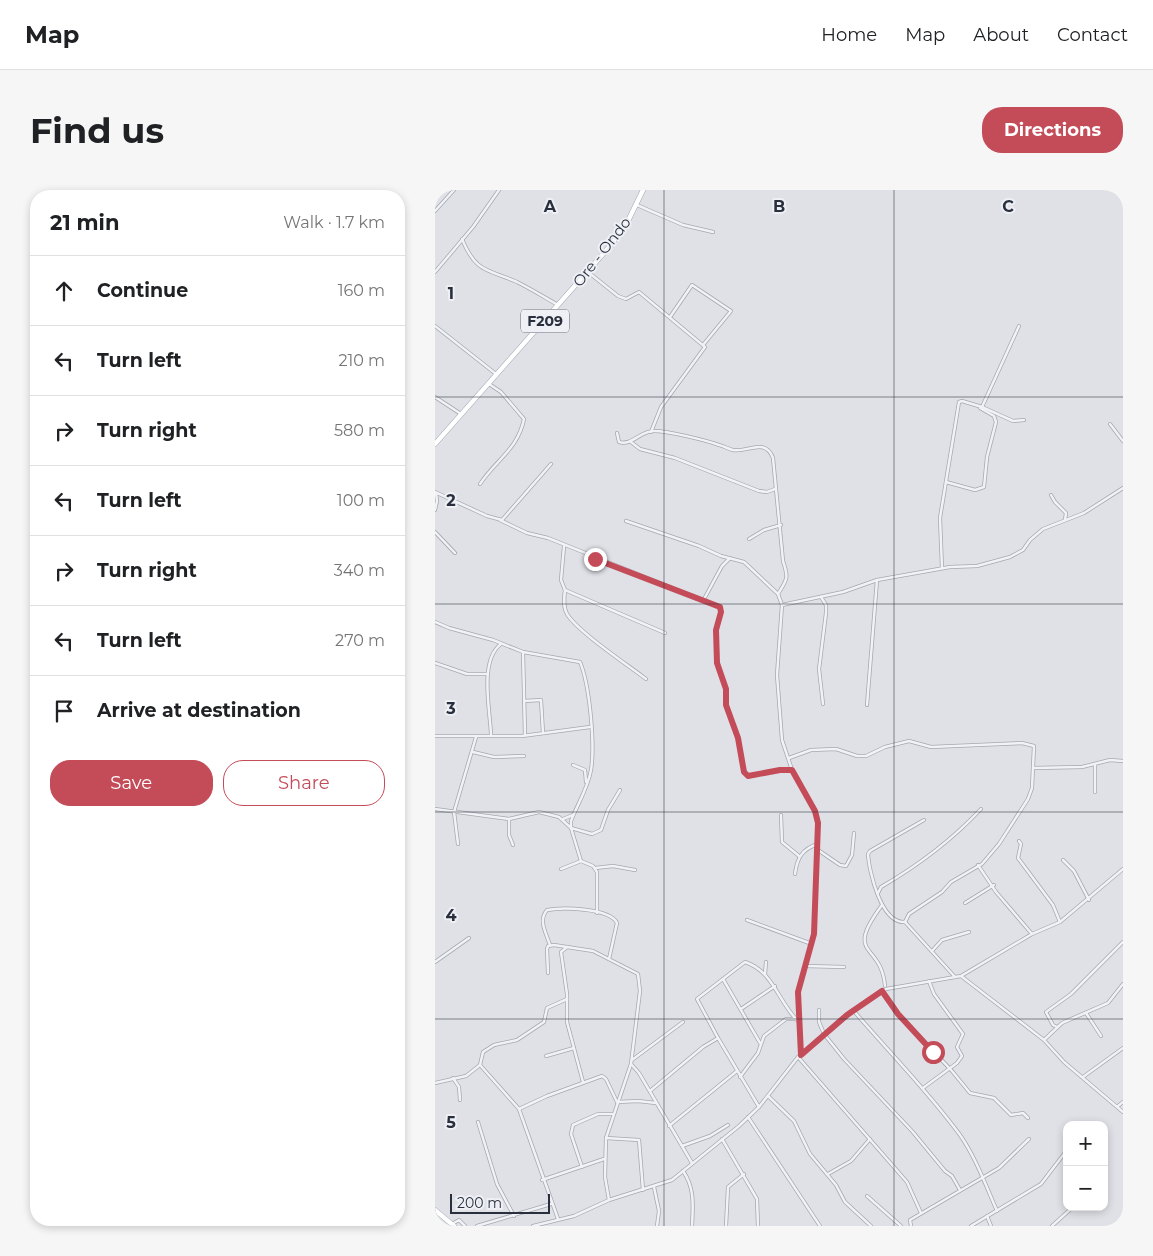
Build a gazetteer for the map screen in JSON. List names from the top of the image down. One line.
{"streets":{"main road":["Ore - Ondo","F209"]},"scale_bar":"200 m","page":{"header":"Map","nav":["Home","Map","About","Contact"],"buttons":["Directions",["Save","Share"]],"title":"Find us","heading":["21 min","Walk · 1.7 km"],"list":[["Continue","160 m"],["Turn left","210 m"],["Turn right","580 m"],["Turn left","100 m"],["Turn right","340 m"],["Turn left","270 m"],"Arrive at destination"],"map_buttons":["+","−"],"scale":"200 m"},"grid":{"columns":["A","B","C"],"rows":["1","2","3","4","5"]}}
